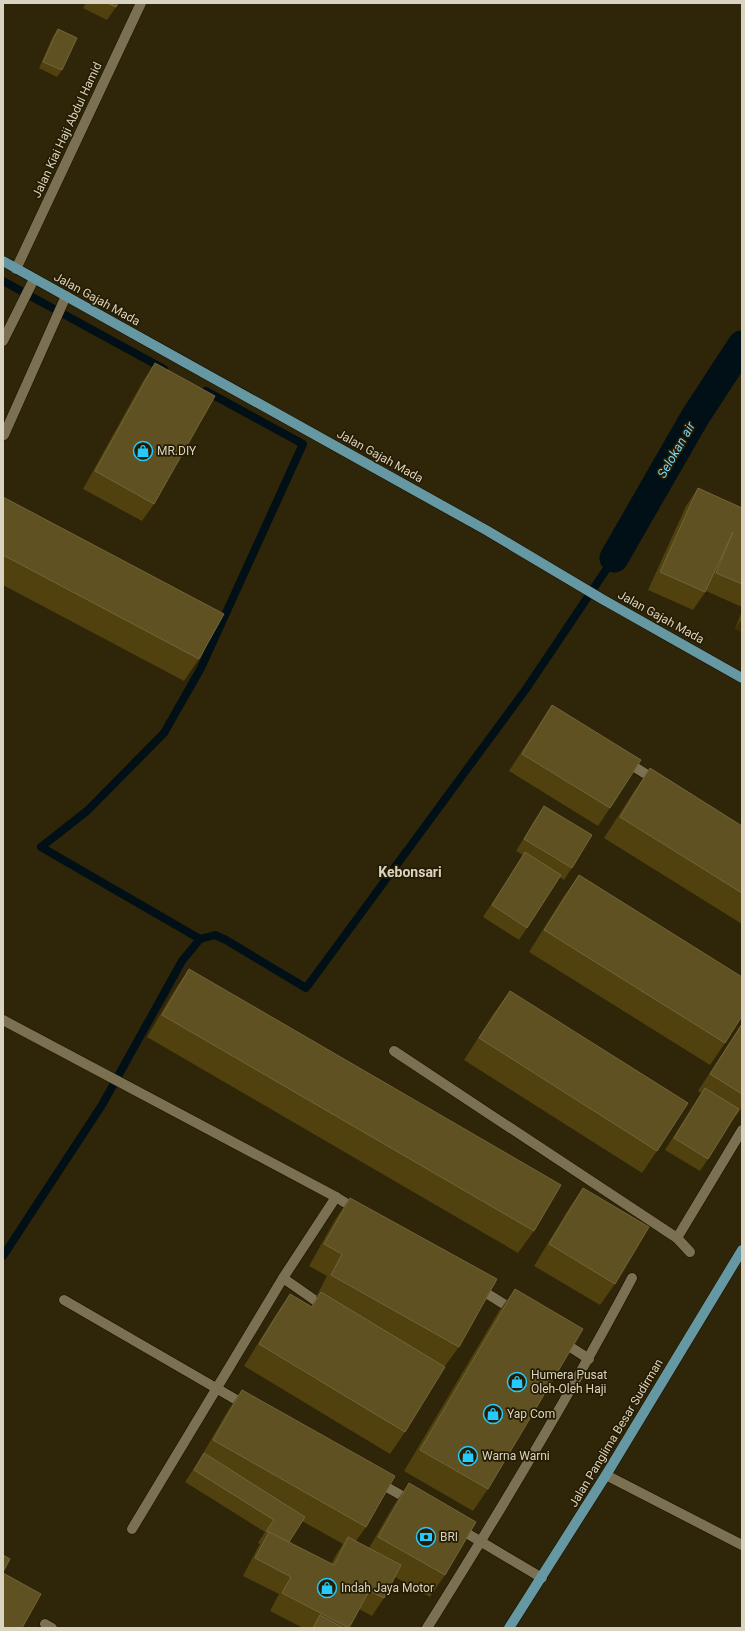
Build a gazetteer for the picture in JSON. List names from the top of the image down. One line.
{"streets":{"main road":["Jalan Gajah Mada","Jalan Panglima Besar Sudirman"],"street":["Jalan Kiai Haji Abdul Hamid"]},"crossings":[["Jalan Kiai Haji Abdul Hamid","Jalan Gajah Mada"]],"districts":["Kebonsari"],"water":["Selokan air"],"places":{"shop":["MR.DIY","Humera Pusat Oleh-Oleh Haji","Yap Com","Warna Warni","Indah Jaya Motor"],"bank":["BRI"]}}
